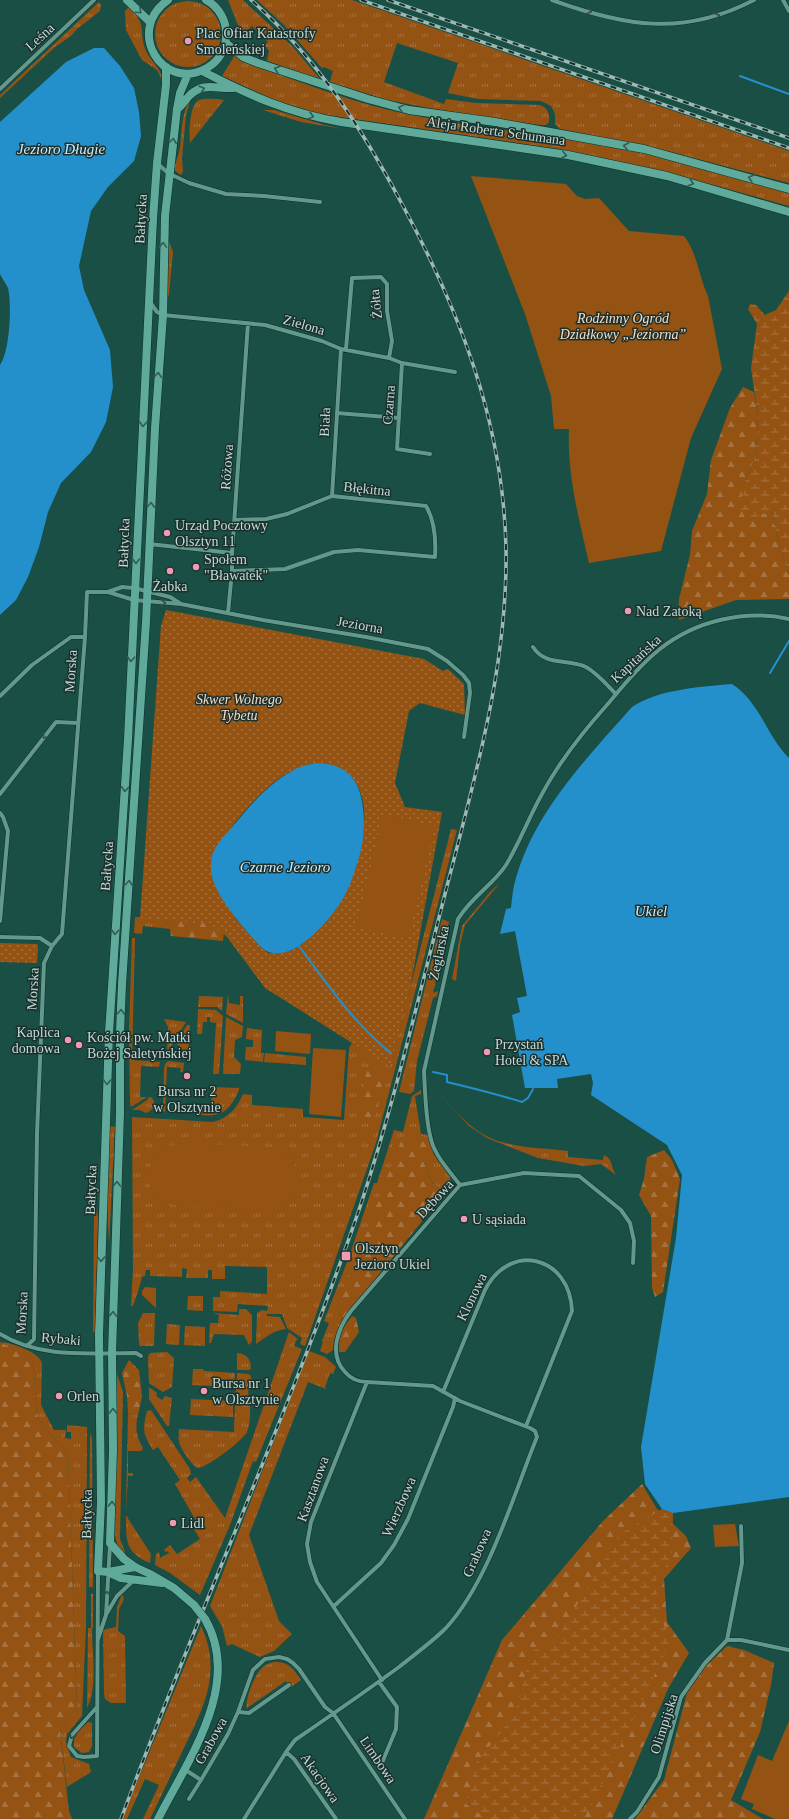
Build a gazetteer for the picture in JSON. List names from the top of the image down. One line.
{"streets":{"main road":["Aleja Roberta Schumana","Bałtycka"],"street":["Leśna","Żółta","Zielona","Czarna","Biała","Różowa","Błękitna","Jeziorna","Kapitańska","Morska","Żeglarska","Dębowa","Klonowa","Rybaki","Kasztanowa","Wierzbowa","Grabowa","Olimpijska","Limbowa","Akacjowa"]},"crossings":[["Bałtycka","Zielona"],["Bałtycka","Jeziorna"],["Bałtycka","Rybaki"],["Bałtycka","Grabowa"],["Żółta","Zielona"],["Zielona","Czarna"],["Zielona","Biała"],["Zielona","Różowa"],["Biała","Błękitna"],["Różowa","Błękitna"],["Różowa","Jeziorna"],["Jeziorna","Morska"],["Kapitańska","Żeglarska"],["Morska","Rybaki"],["Żeglarska","Dębowa"],["Dębowa","Kasztanowa"],["Klonowa","Grabowa"],["Kasztanowa","Wierzbowa"],["Kasztanowa","Grabowa"],["Grabowa","Limbowa"],["Grabowa","Akacjowa"]],"water":["Jezioro Długie","Czarne Jezioro","Ukiel"],"parks":["Rodzinny Ogród Działkowy „Jeziorna”","Skwer Wolnego Tybetu"],"places":{"other":["Plac Ofiar Katastrofy Smoleńskiej","Urząd Pocztowy Olsztyn 11","Społem \"Bławatek\"","Żabka","Nad Zatoką","Kaplica domowa","Kościół pw. Matki Bożej Saletyńskiej","Przystań Hotel & SPA","Bursa nr 2 w Olsztynie","U sąsiada","Bursa nr 1 w Olsztynie","Orlen","Lidl"],"transit":["Olsztyn Jezioro Ukiel"]}}
